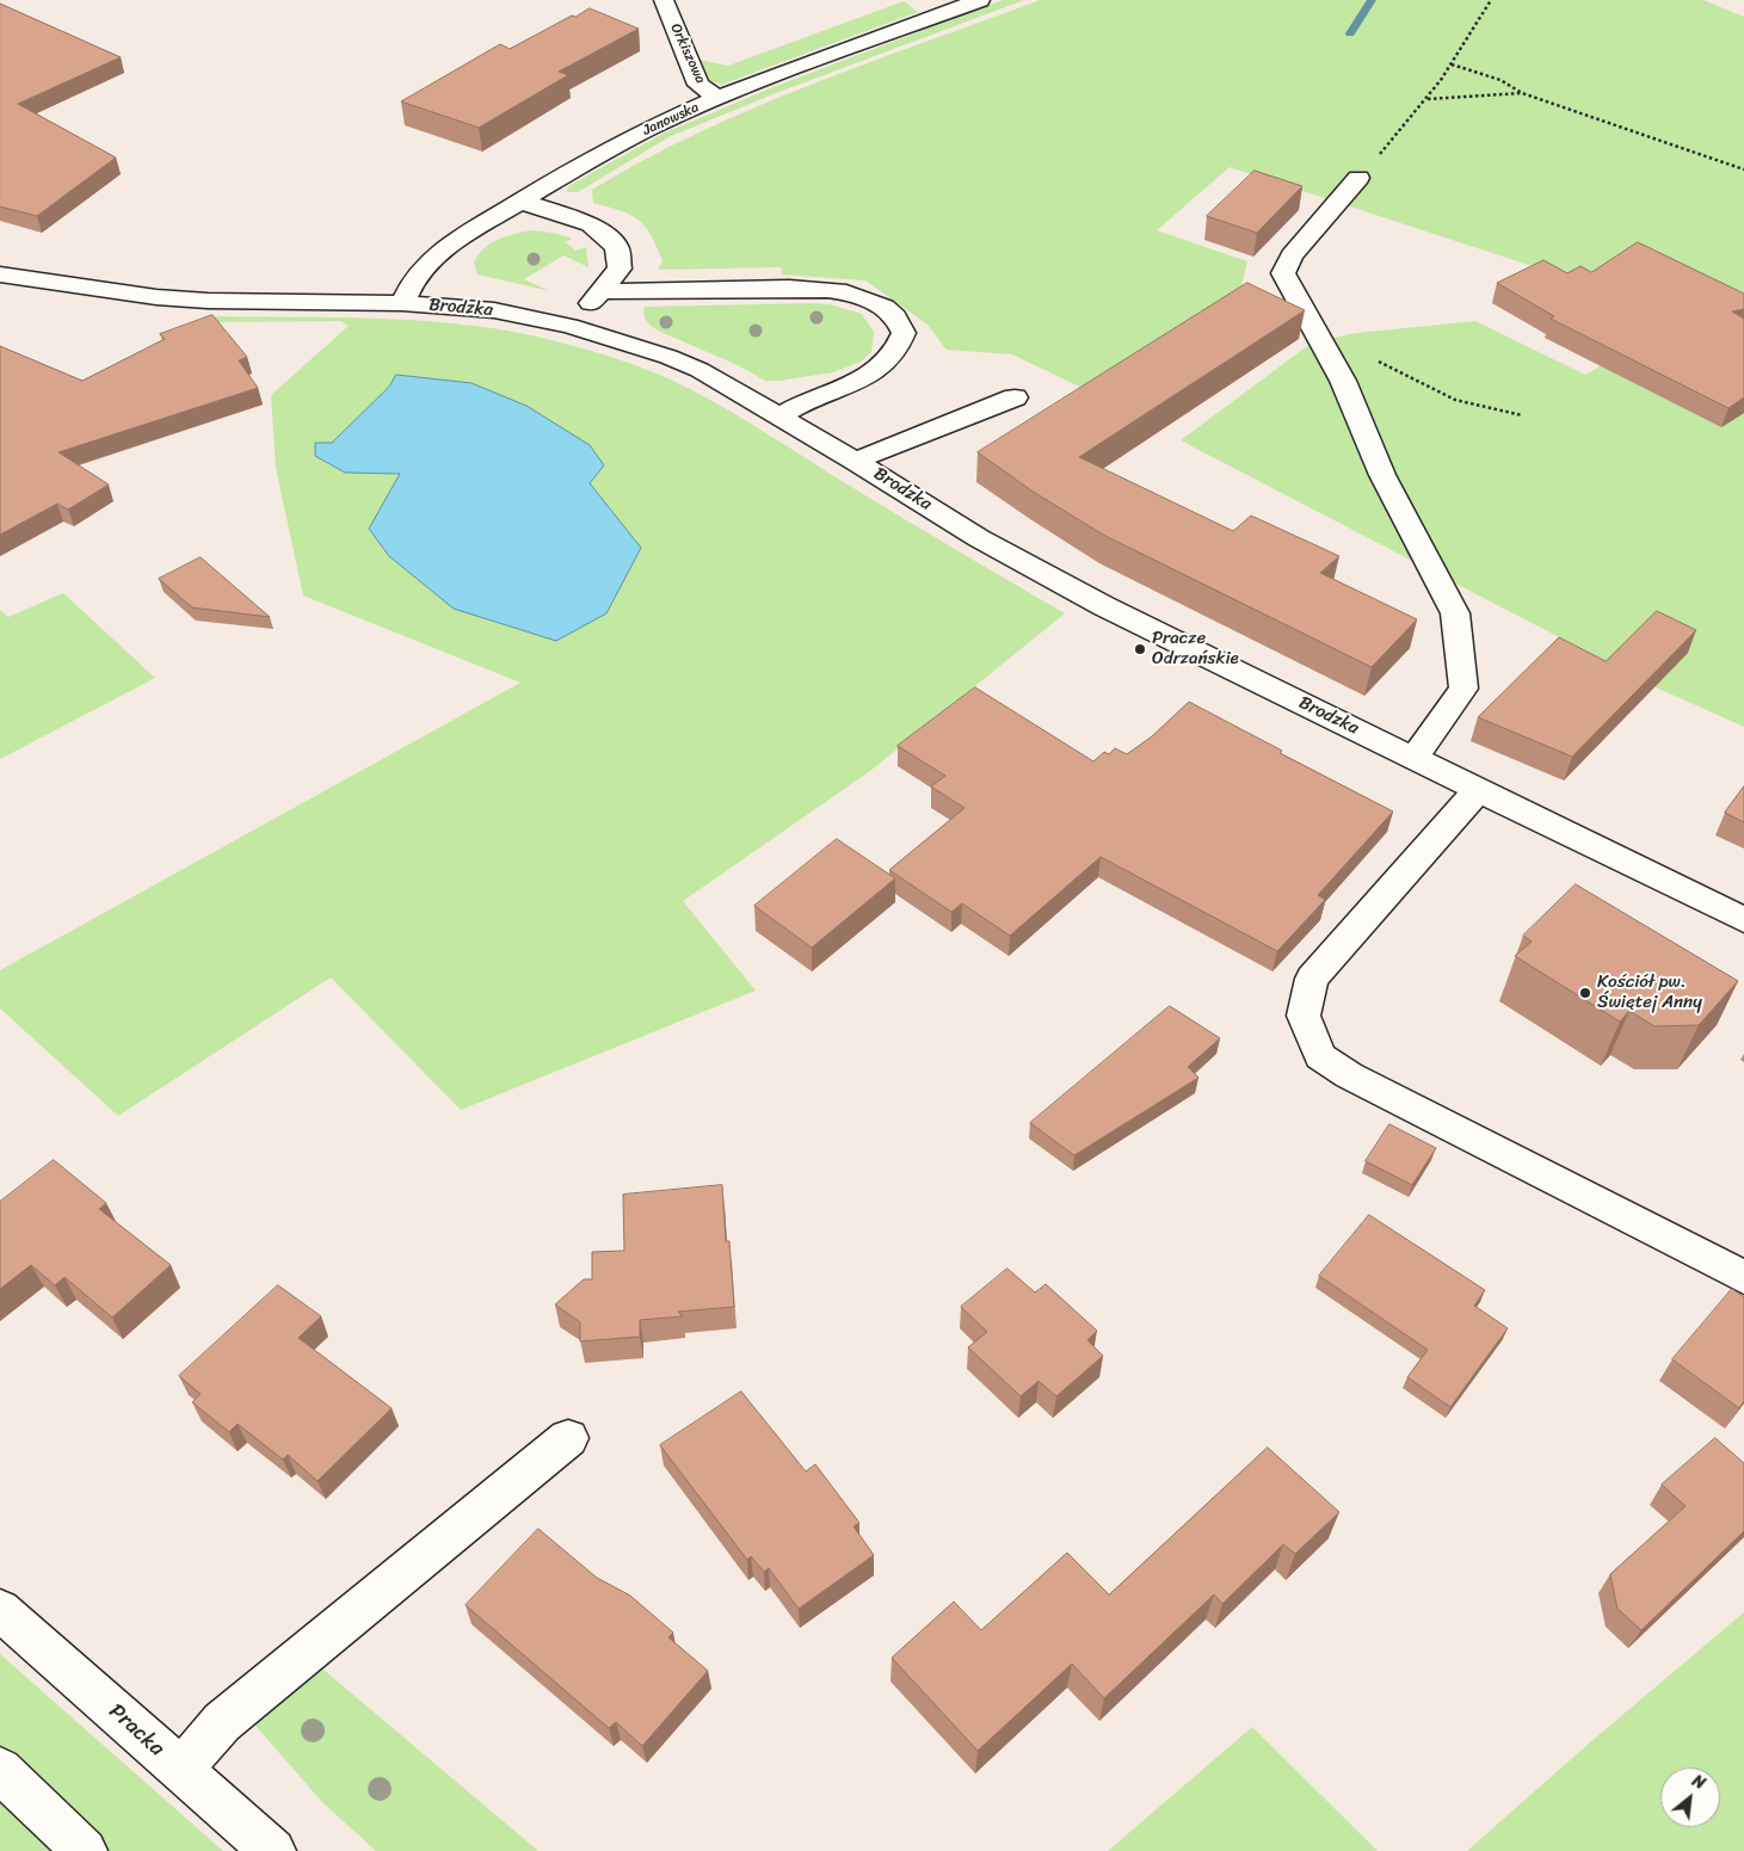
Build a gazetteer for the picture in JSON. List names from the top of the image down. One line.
{"streets":{"street":["Orkiszowa","Janowska","Brodzka","Pracka"]},"crossings":[["Orkiszowa","Janowska"],["Janowska","Brodzka"]],"places":["Pracze Odrzańskie","Kościół pw. Świętej Anny"],"north":"top right"}
